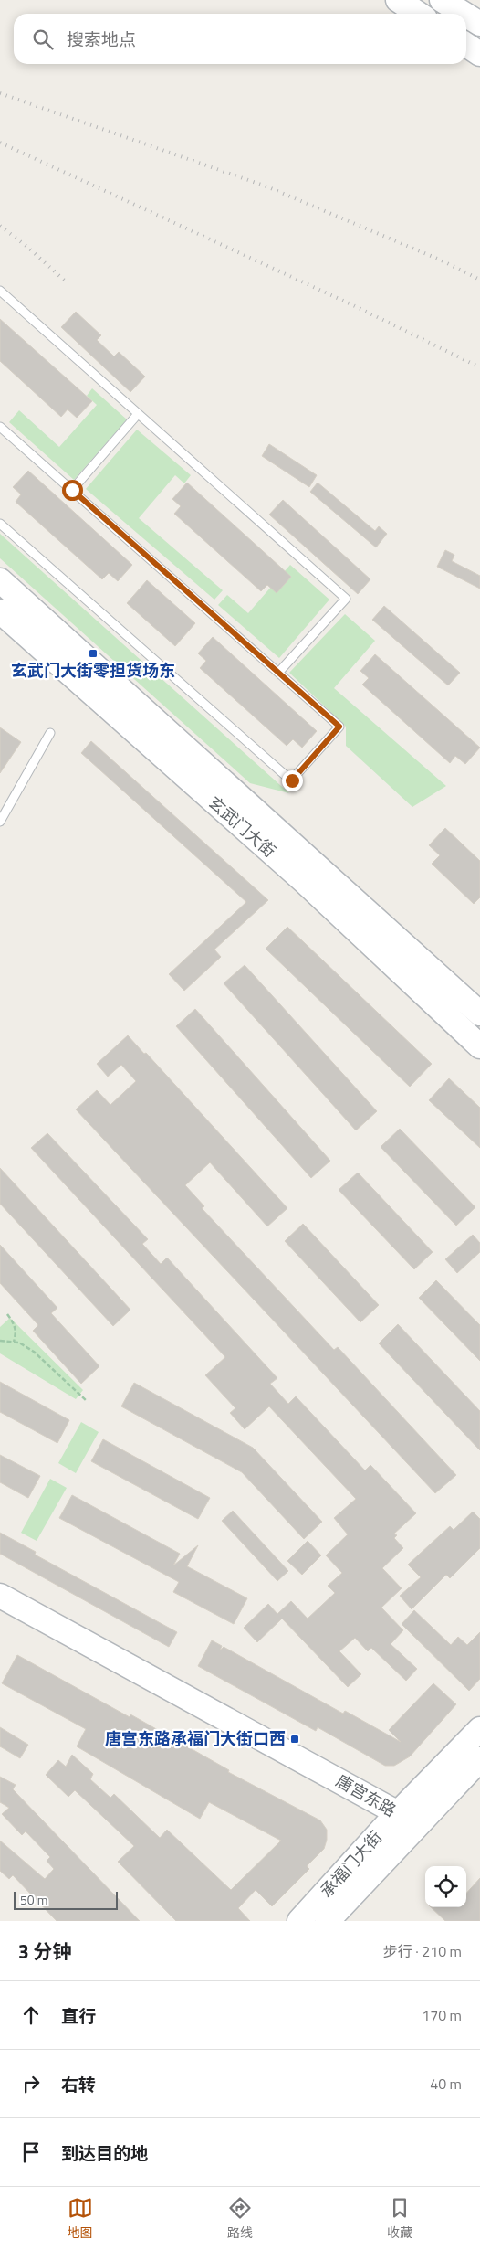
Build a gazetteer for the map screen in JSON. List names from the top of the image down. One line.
{"streets":{"main road":["玄武门大街","唐宫东路","承福门大街"]},"crossings":[["唐宫东路","承福门大街"]],"places":{"transit":["玄武门大街零担货场东","唐宫东路承福门大街口西"]},"scale_bar":"50 m","page":{"search":"搜索地点","scale":"50 m","heading":["3 分钟","步行 · 210 m"],"list":[["直行","170 m"],["右转","40 m"],"到达目的地"],"nav":["地图","路线","收藏"]}}
